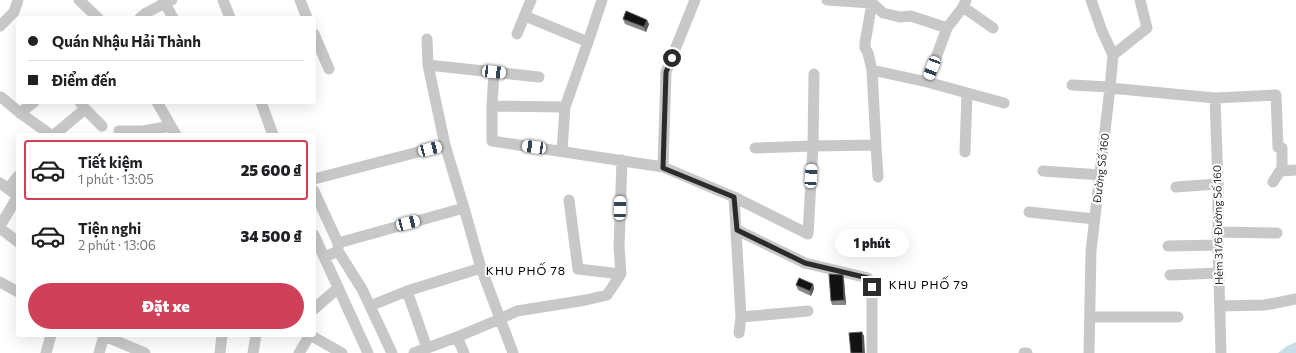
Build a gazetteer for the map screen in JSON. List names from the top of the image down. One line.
{"streets":{"street":["Đường Số 160","Hẻm 31/6 Đường Số 160"]},"districts":["KHU PHỐ 78","KHU PHỐ 79"],"page":{"banner":["Quán Nhậu Hải Thành","Điểm đến"],"list":[{"name":"Tiết kiệm","note":"1 phút · 13:05","value":"25 600 ₫"},{"name":"Tiện nghi","note":"2 phút · 13:06","value":"34 500 ₫"}],"bubble":"1 phút","buttons":"Đặt xe"}}
